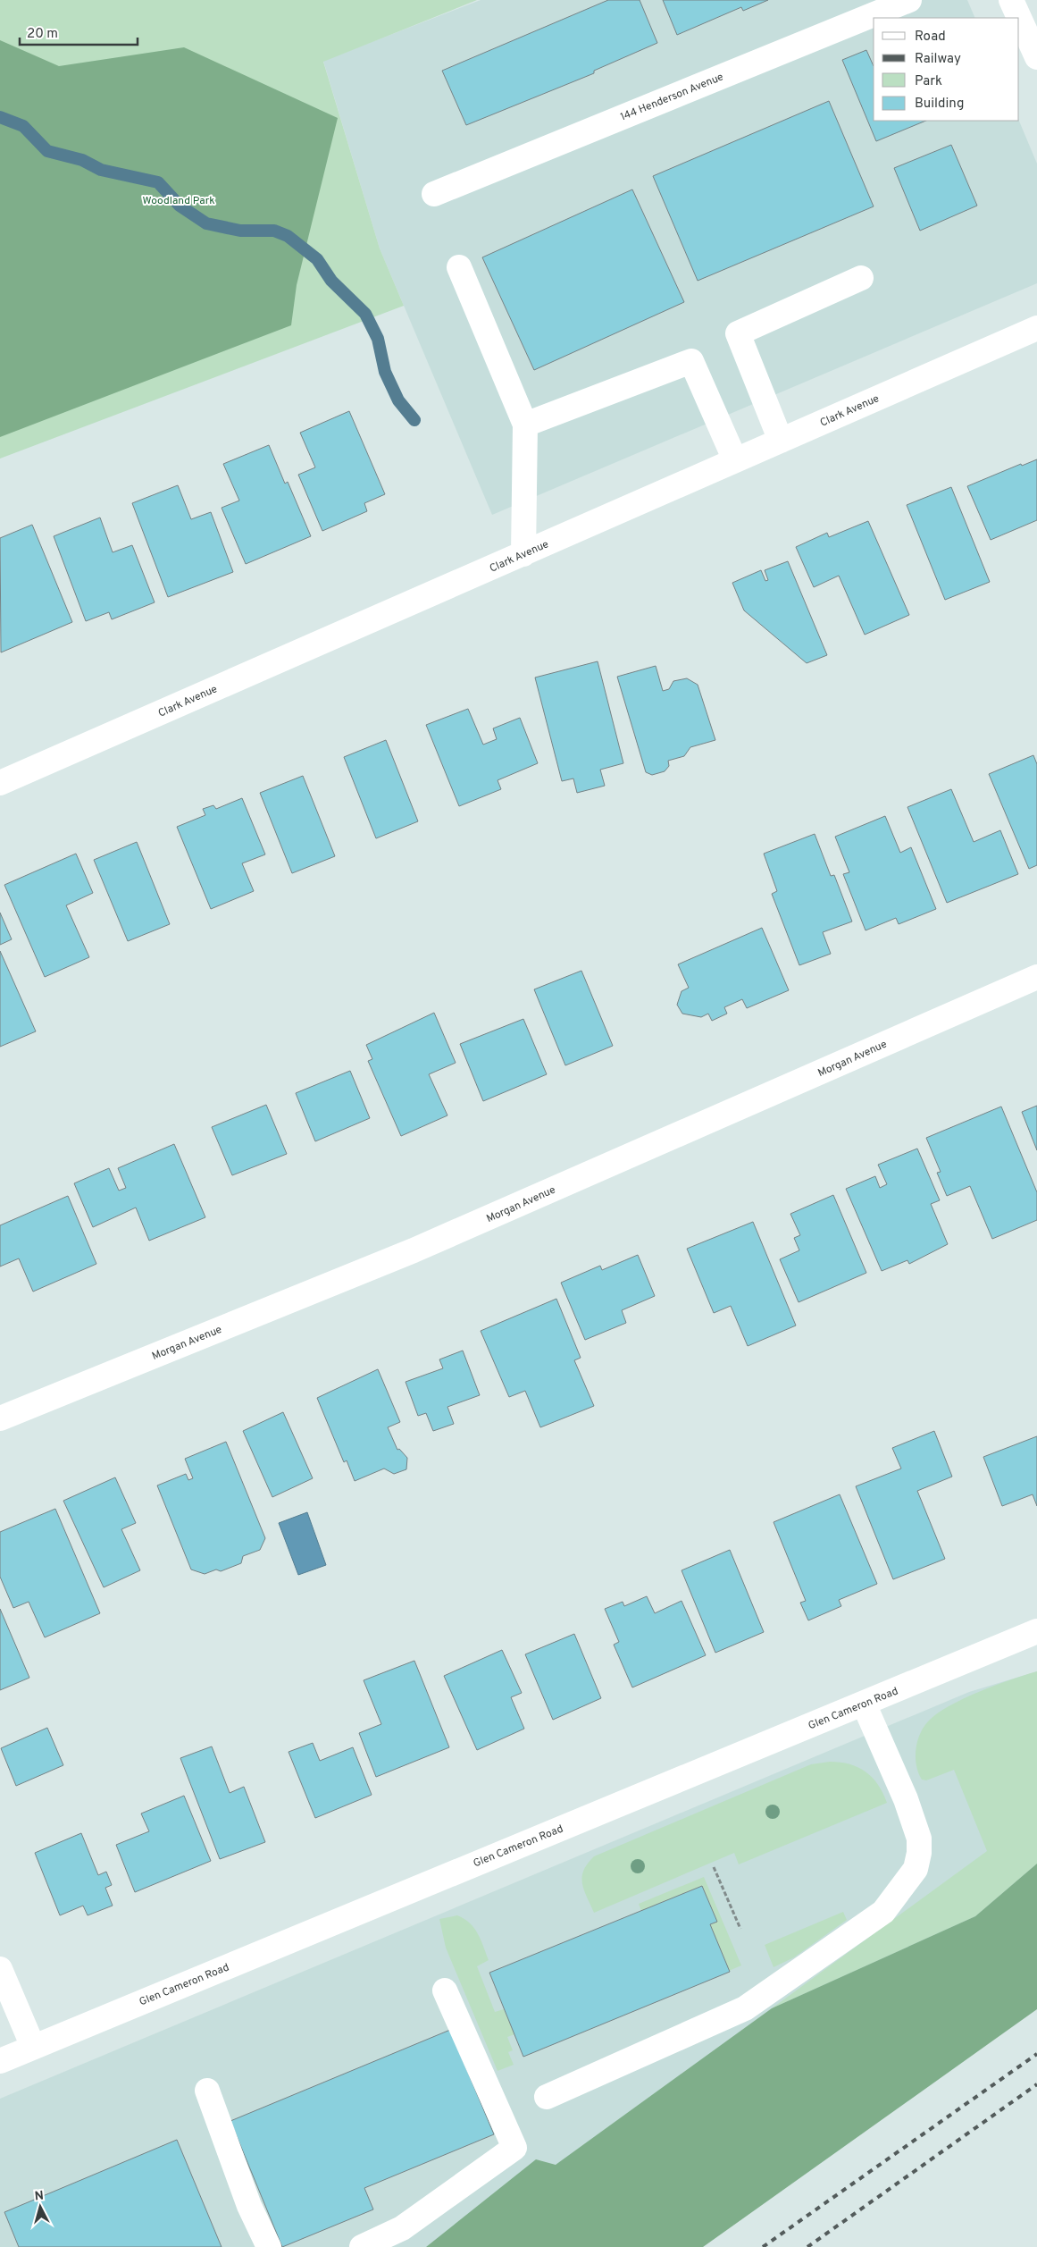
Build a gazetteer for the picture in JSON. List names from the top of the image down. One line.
{"streets":{"street":["144 Henderson Avenue","Clark Avenue","Morgan Avenue","Glen Cameron Road"]},"parks":["Woodland Park"],"legend":["Road","Railway","Park","Building"],"scale_bar":"20 m","north":"top"}
